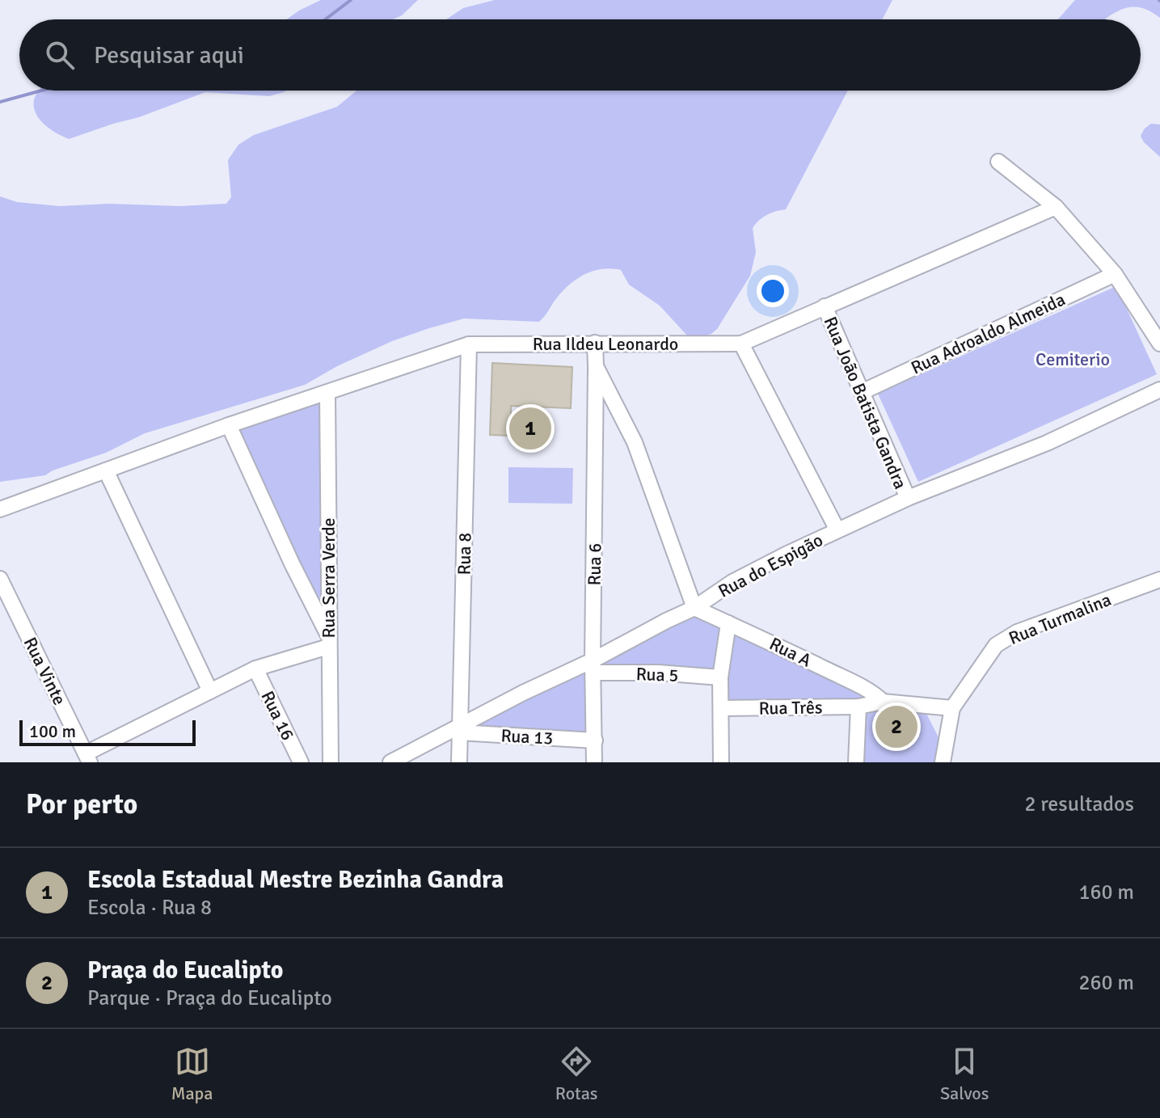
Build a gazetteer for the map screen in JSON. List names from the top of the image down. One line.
{"streets":{"street":["Rua Adroaldo Almeida","Rua Ildeu Leonardo","Rua João Batista Gandra","Rua 8","Rua 6","Rua do Espigão","Rua Serra Verde","Rua Turmalina","Rua A","Rua Vinte","Rua 5","Rua Três","Rua 16","Rua 13"]},"crossings":[["Rua Adroaldo Almeida","Rua João Batista Gandra"],["Rua Ildeu Leonardo","Rua 8"],["Rua Ildeu Leonardo","Rua Serra Verde"],["Rua João Batista Gandra","Rua do Espigão"],["Rua 8","Rua do Espigão"],["Rua 8","Rua 13"],["Rua 6","Rua do Espigão"],["Rua 6","Rua 5"],["Rua 6","Rua 13"],["Rua do Espigão","Rua A"],["Rua do Espigão","Rua 5"],["Rua do Espigão","Rua 13"],["Rua A","Rua Três"]],"parks":["Cemiterio"],"scale_bar":"100 m","page":{"search":"Pesquisar aqui","pins":["1","2"],"scale":"100 m","heading":["Por perto","2 resultados"],"list":[{"mark":"1","name":"Escola Estadual Mestre Bezinha Gandra","note":"Escola · Rua 8","value":"160 m"},{"mark":"2","name":"Praça do Eucalipto","note":"Parque · Praça do Eucalipto","value":"260 m"}],"nav":["Mapa","Rotas","Salvos"]}}
